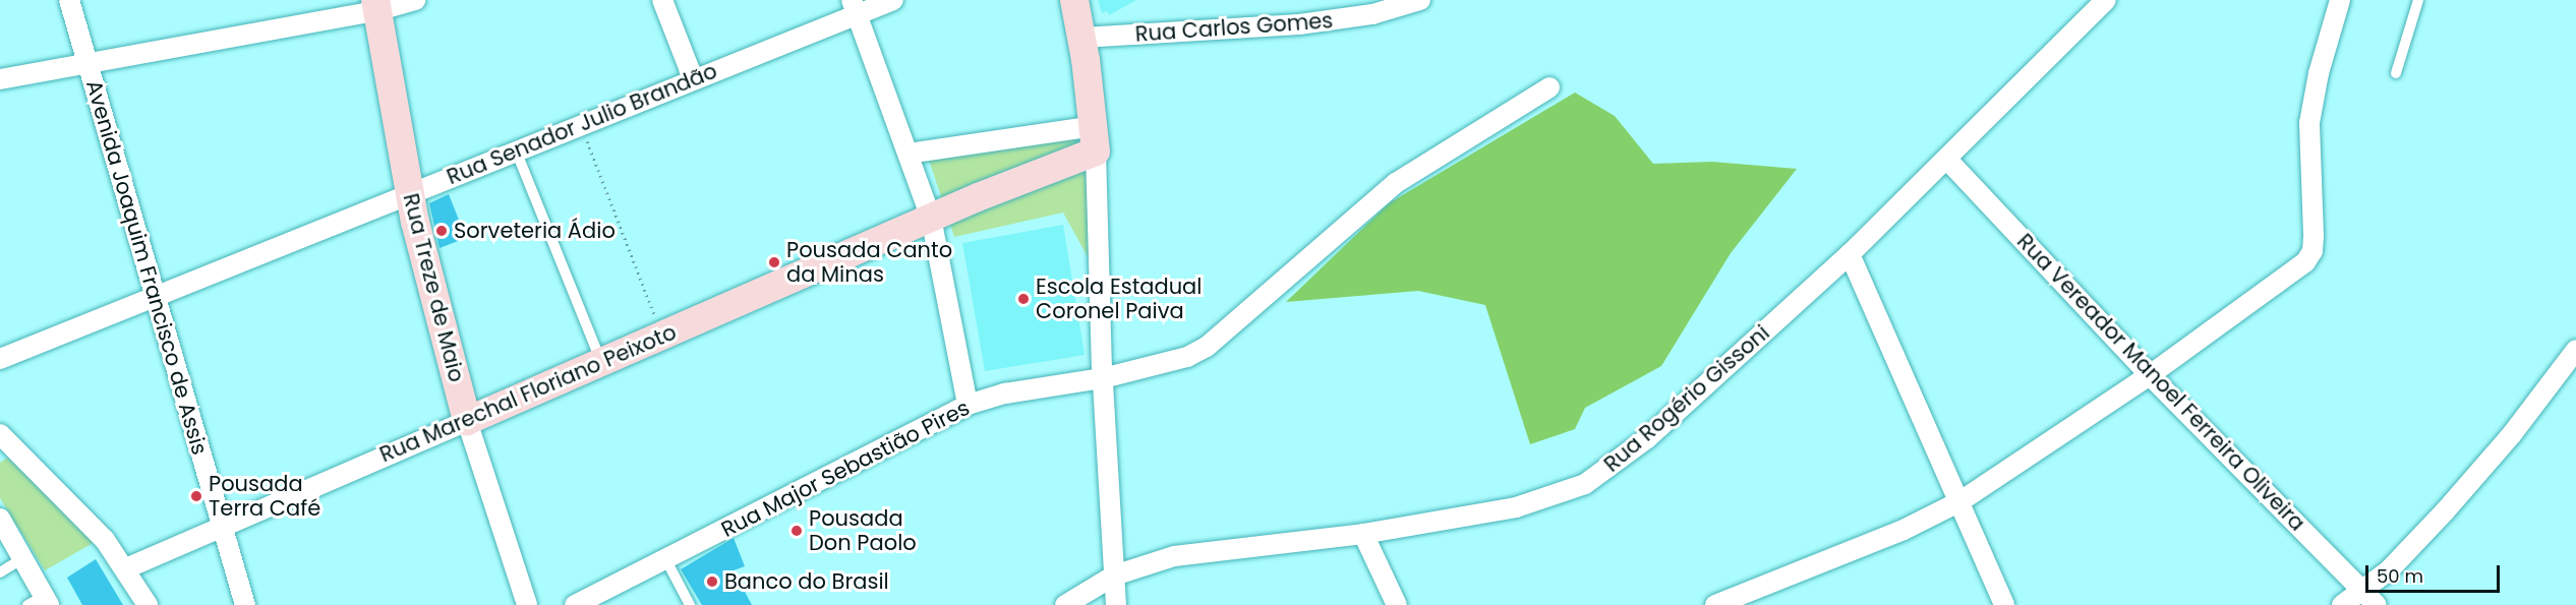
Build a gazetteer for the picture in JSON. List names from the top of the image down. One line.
{"streets":{"street":["Rua Carlos Gomes","Rua Senador Julio Brandão","Avenida Joaquim Francisco de Assis","Rua Treze de Maio","Rua Vereador Manoel Ferreira Oliveira","Rua Marechal Floriano Peixoto","Rua Rogério Gissoni","Rua Major Sebastião Pires"]},"crossings":[["Rua Senador Julio Brandão","Avenida Joaquim Francisco de Assis"],["Rua Senador Julio Brandão","Rua Treze de Maio"],["Avenida Joaquim Francisco de Assis","Rua Marechal Floriano Peixoto"],["Rua Treze de Maio","Rua Marechal Floriano Peixoto"],["Rua Vereador Manoel Ferreira Oliveira","Rua Rogério Gissoni"]],"places":["Sorveteria Ádio","Pousada Canto da Minas","Escola Estadual Coronel Paiva","Pousada Terra Café","Pousada Don Paolo","Banco do Brasil"],"scale_bar":"50 m"}
